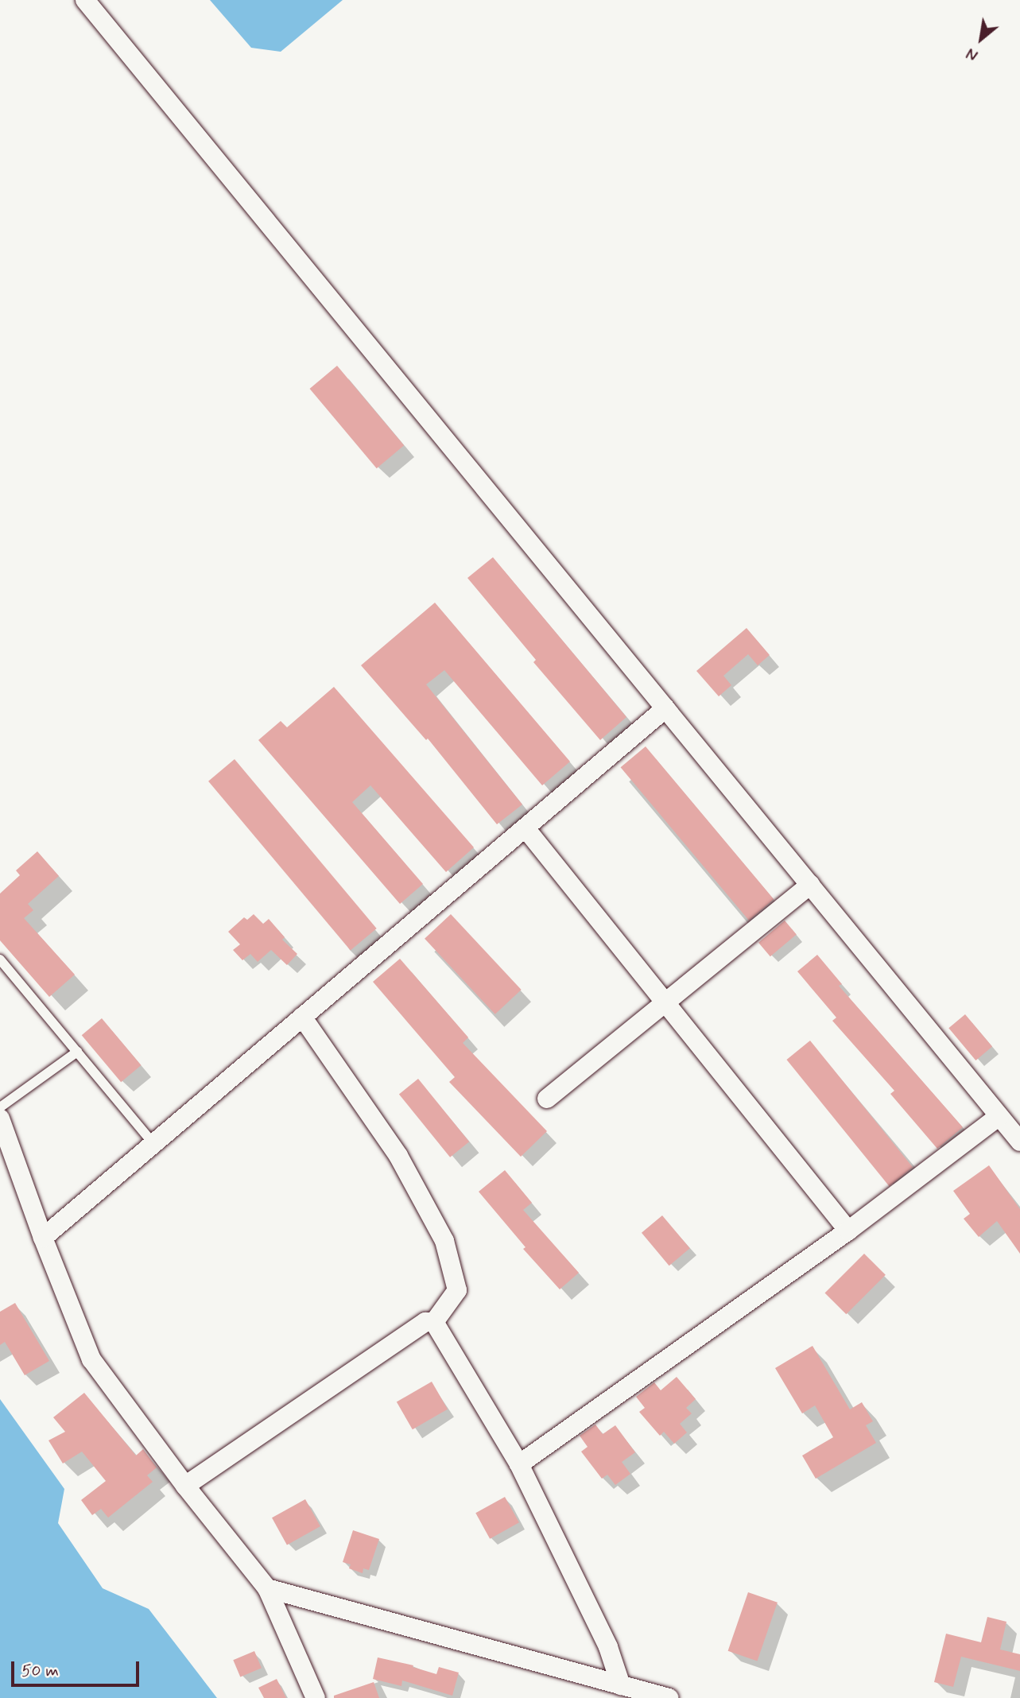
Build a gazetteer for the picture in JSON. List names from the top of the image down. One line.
{"scale_bar":"50 m","north":"bottom left"}
